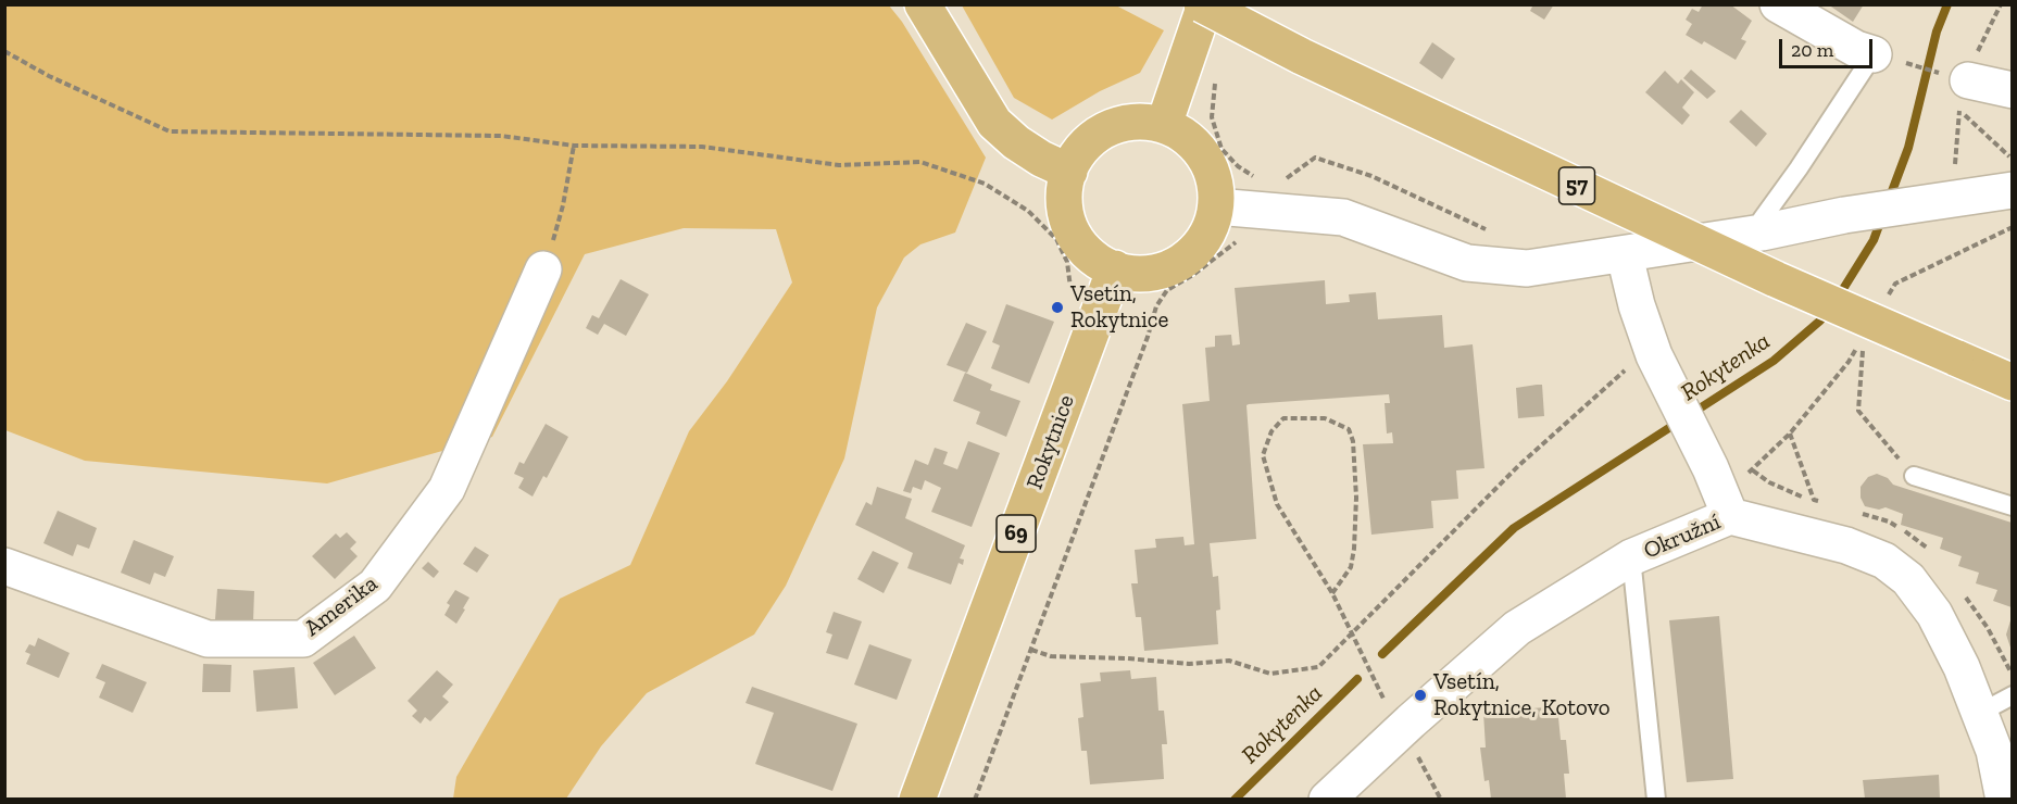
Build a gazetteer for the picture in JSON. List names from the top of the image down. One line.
{"streets":{"main road":["57","Rokytnice","69"],"street":["Okružní","Amerika"]},"water":["Rokytenka"],"places":["Vsetín, Rokytnice","Vsetín, Rokytnice, Kotovo"],"scale_bar":"20 m"}
